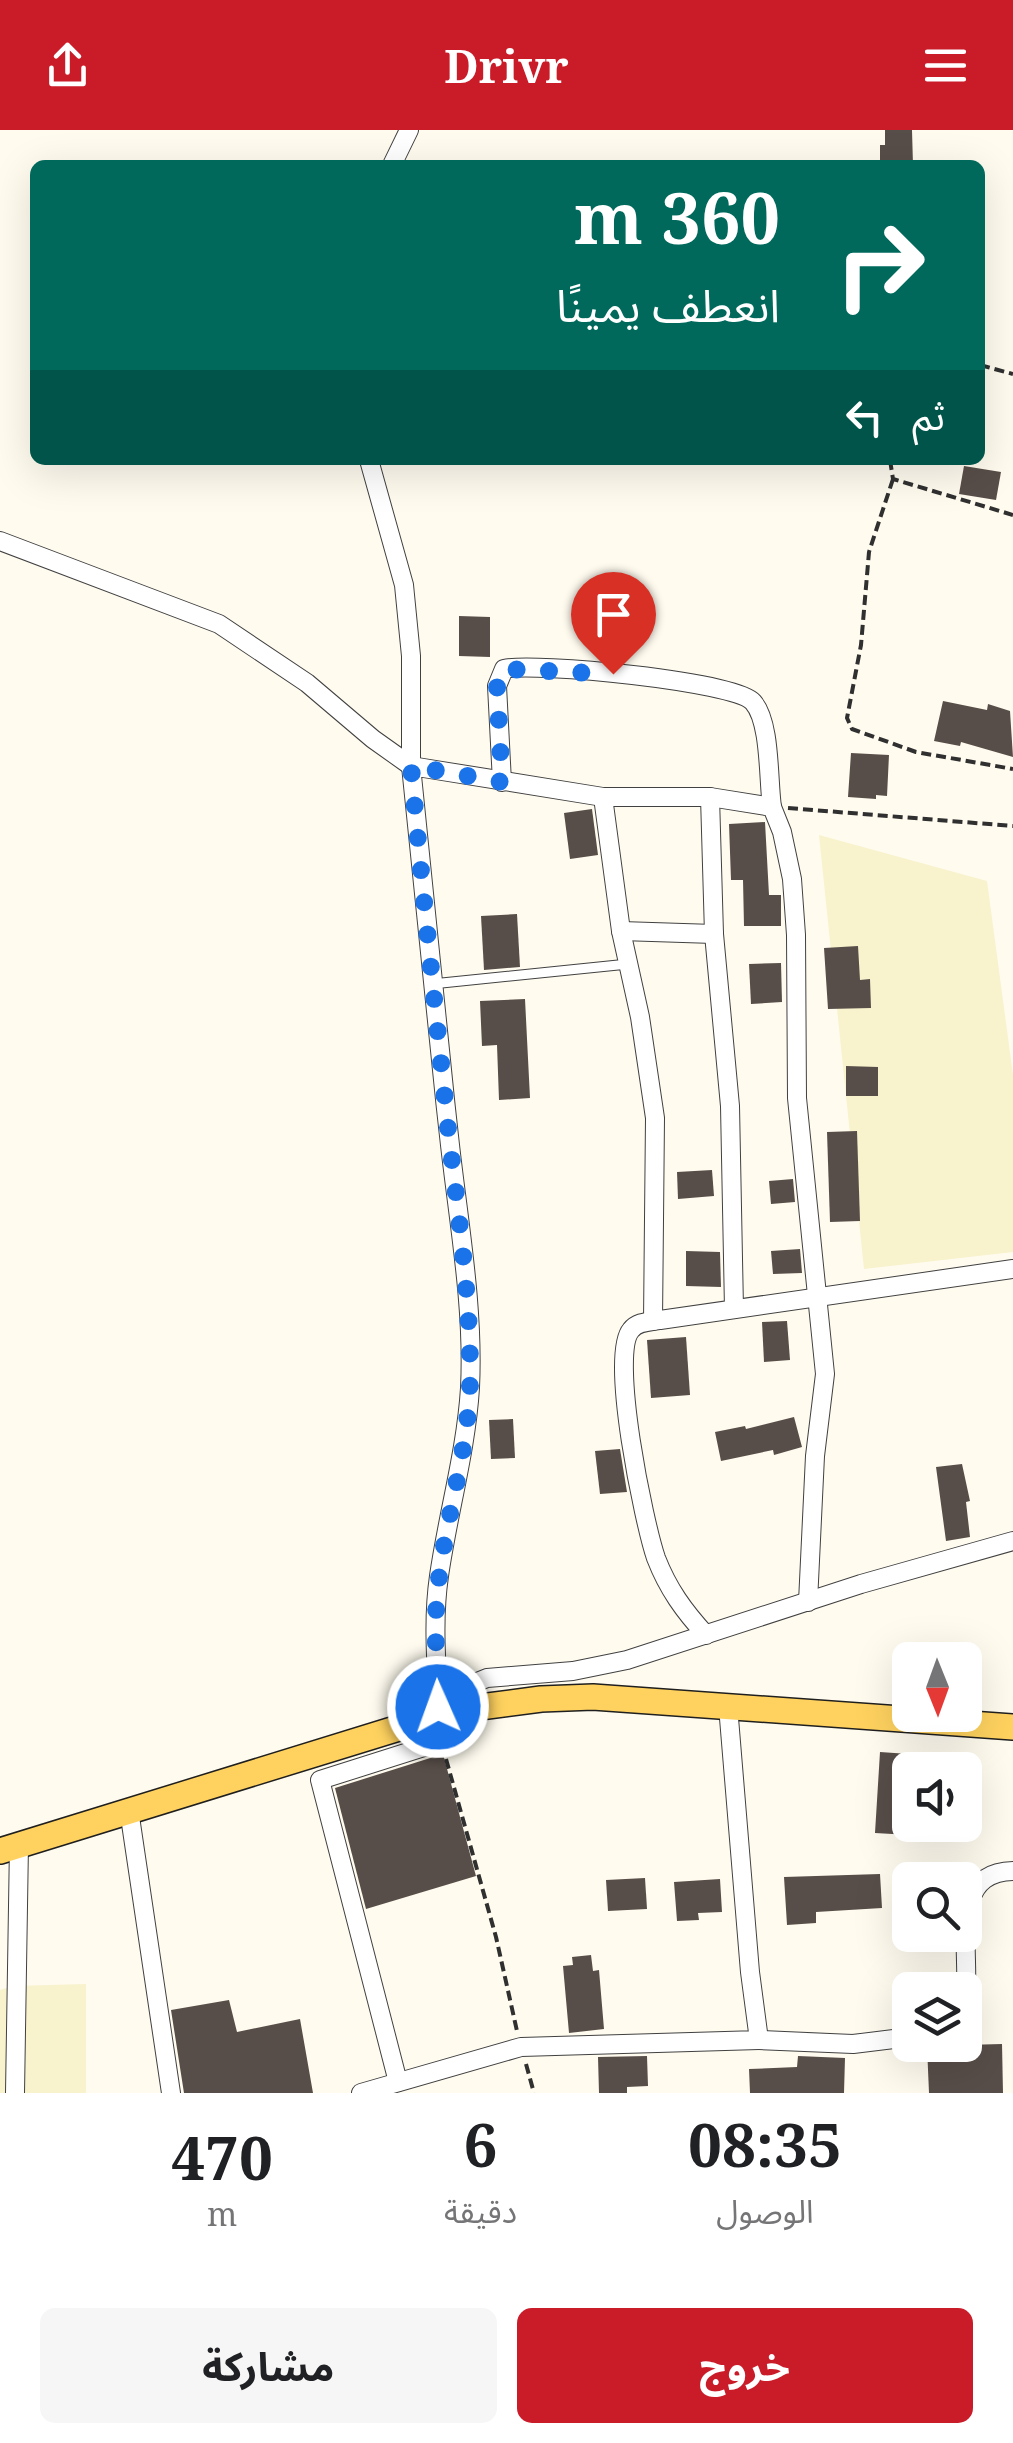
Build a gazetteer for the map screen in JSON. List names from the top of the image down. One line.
{"north":"bottom","page":{"header":"Drivr","turn":["360 m","انعطف يمينًا"],"then":"ثم","eta":["08:35","الوصول","6","دقيقة","470","m"],"buttons":["خروج","مشاركة"]}}
